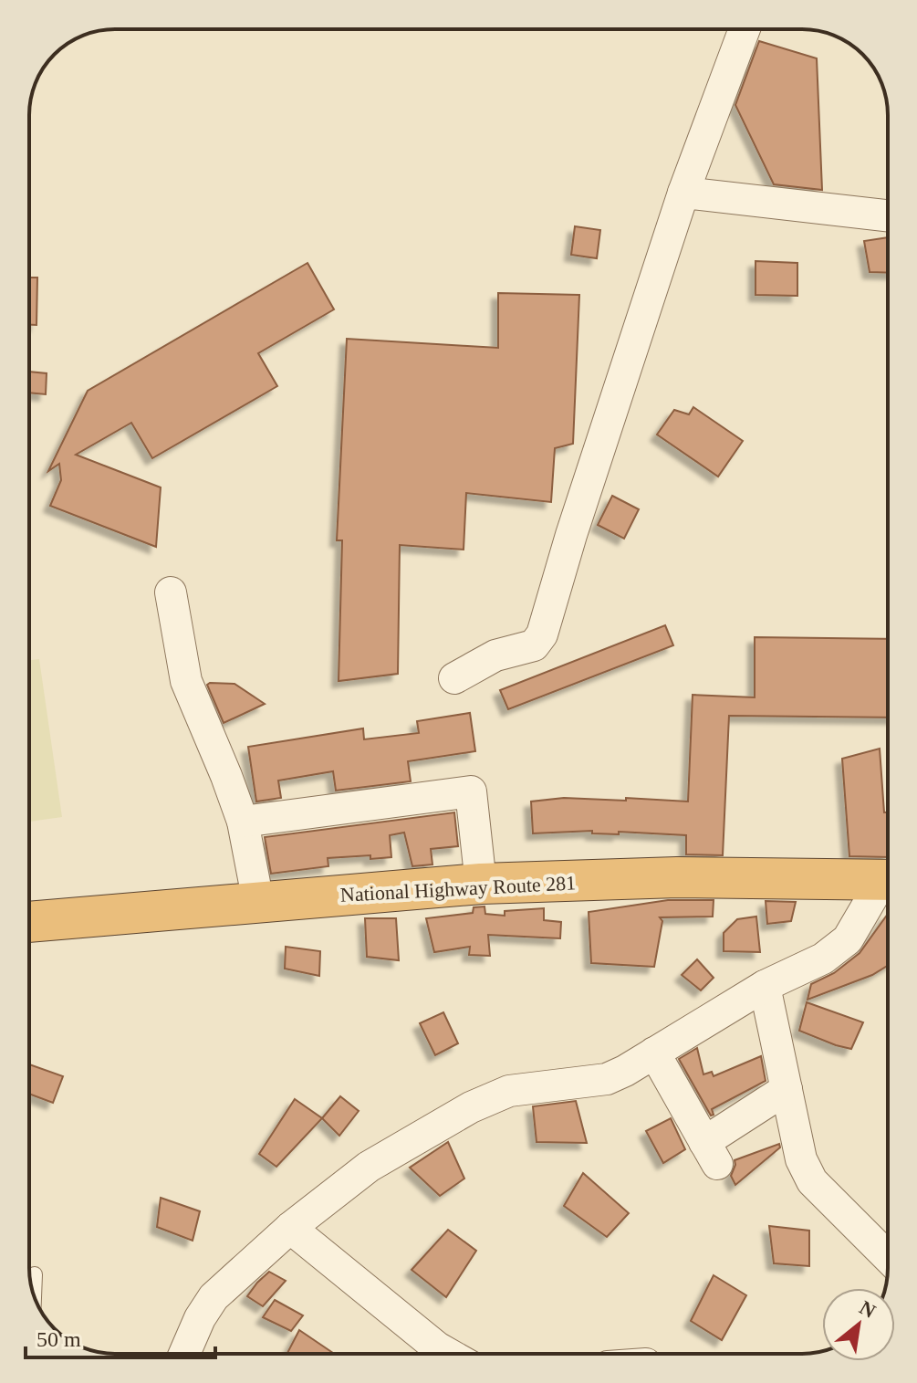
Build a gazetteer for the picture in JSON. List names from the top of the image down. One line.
{"streets":{"highway":["National Highway Route 281"]},"scale_bar":"50 m","north":"top right"}
